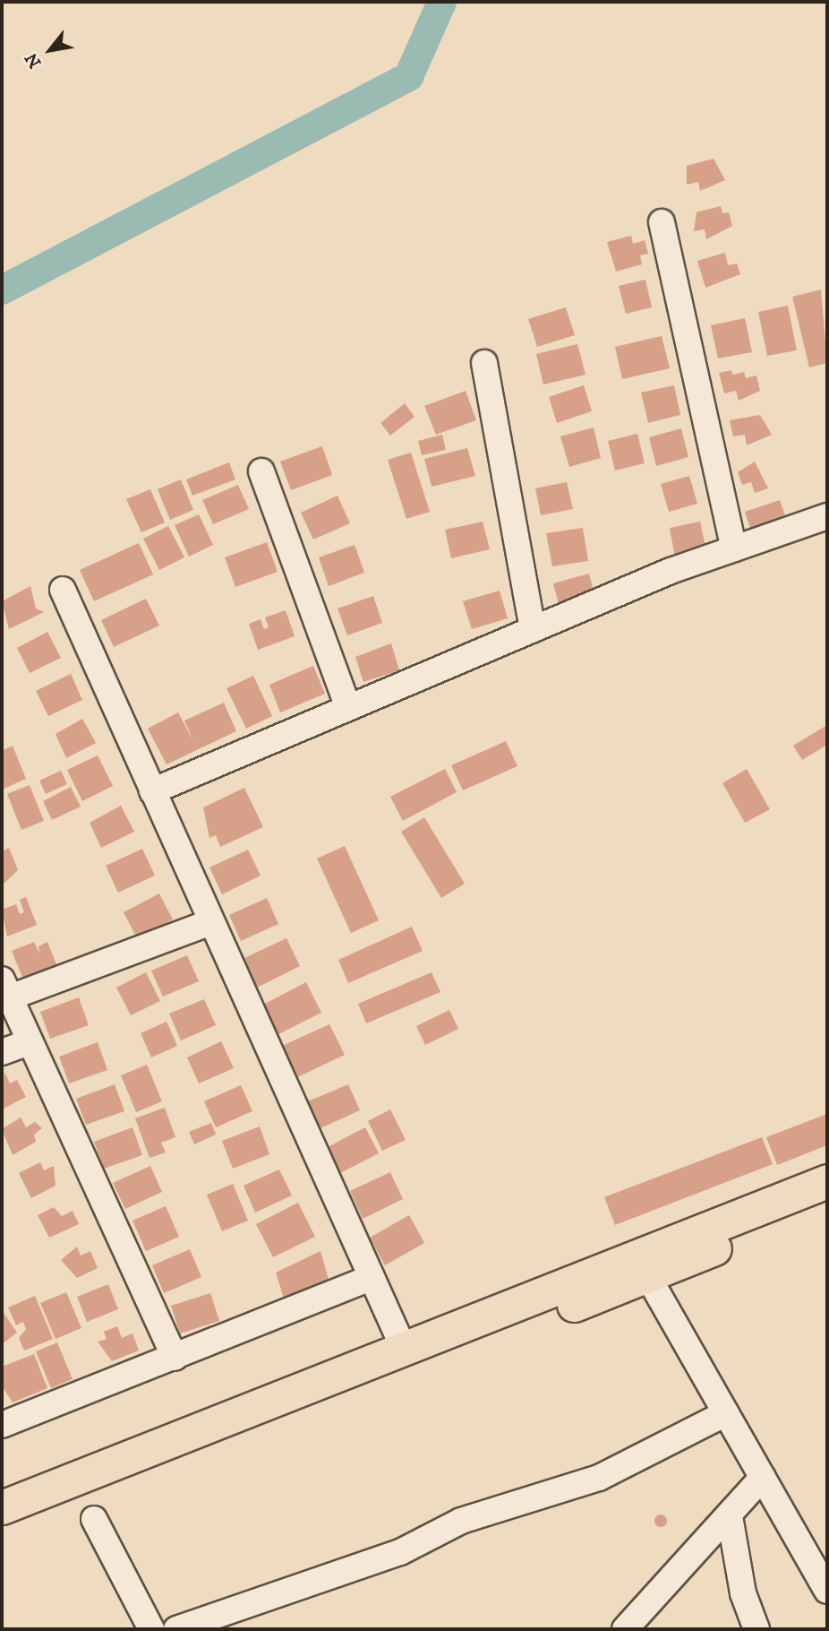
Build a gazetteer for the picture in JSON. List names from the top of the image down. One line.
{"north":"bottom left"}
